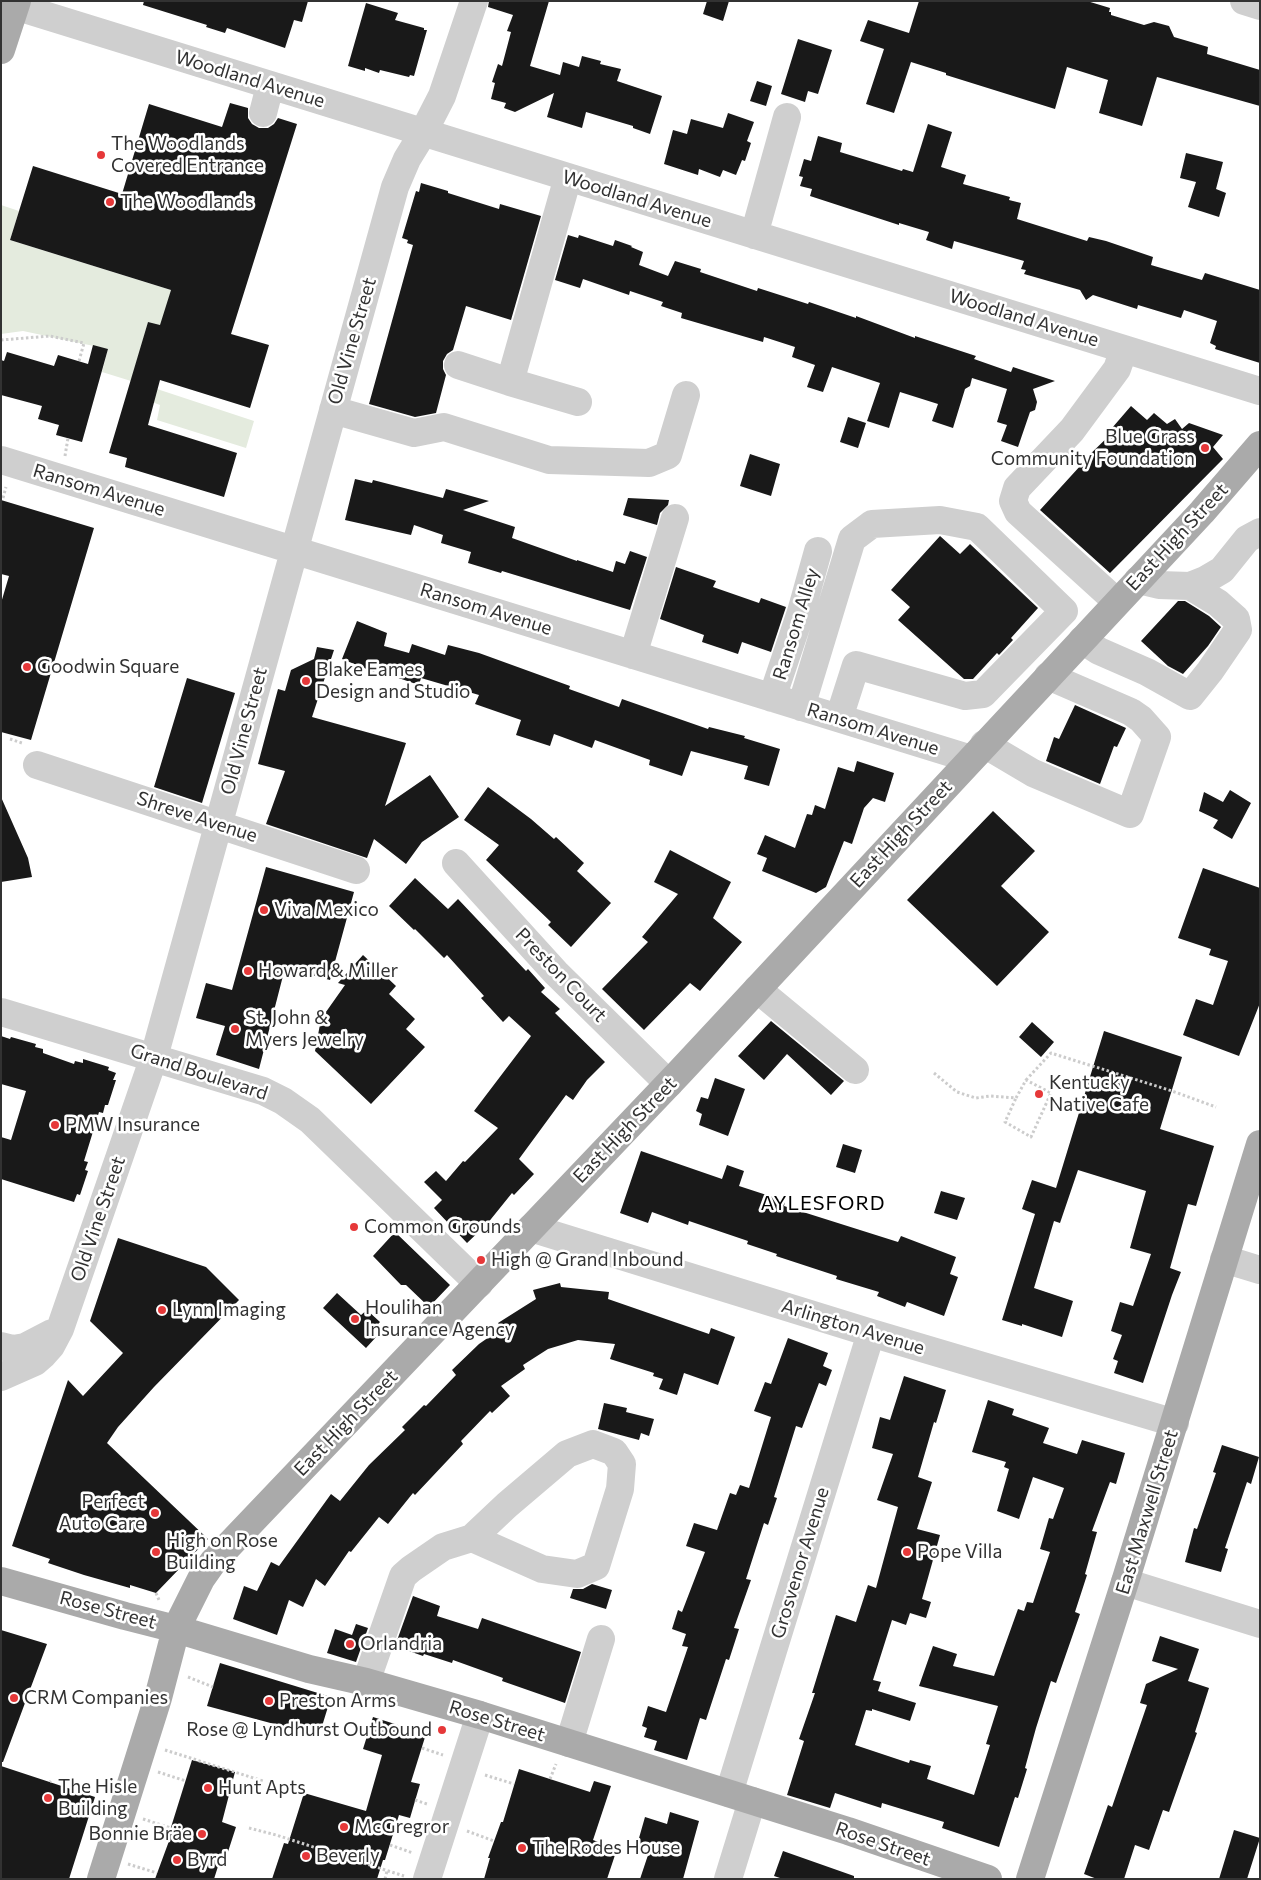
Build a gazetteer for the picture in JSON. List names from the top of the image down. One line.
{"streets":{"main road":["East High Street","East Maxwell Street","Rose Street"],"street":["Woodland Avenue","Old Vine Street","Ransom Avenue","Ransom Alley","Shreve Avenue","Preston Court","Grand Boulevard","Arlington Avenue","Grosvenor Avenue"]},"crossings":[["Woodland Avenue","Old Vine Street"],["Old Vine Street","Ransom Avenue"],["Old Vine Street","Shreve Avenue"],["Old Vine Street","Grand Boulevard"],["Ransom Avenue","East High Street"],["Ransom Avenue","Ransom Alley"],["East High Street","Preston Court"],["East High Street","Grand Boulevard"],["East High Street","Arlington Avenue"],["East High Street","Rose Street"],["Arlington Avenue","East Maxwell Street"],["Arlington Avenue","Grosvenor Avenue"],["Grosvenor Avenue","Rose Street"]],"districts":["AYLESFORD"],"places":["The Woodlands Covered Entrance","The Woodlands","Blue Grass Community Foundation","Goodwin Square","Blake Eames Design and Studio","Viva Mexico","Howard & Miller","St. John & Myers Jewelry","Kentucky Native Cafe","PMW Insurance","Common Grounds","High @ Grand Inbound","Lynn Imaging","Houlihan Insurance Agency","Perfect Auto Care","High on Rose Building","Pope Villa","Orlandria","CRM Companies","Preston Arms","Rose @ Lyndhurst Outbound","Hunt Apts","The Hisle Building","McGregror","Bonnie Bräe","The Rodes House","Beverly","Byrd"]}
